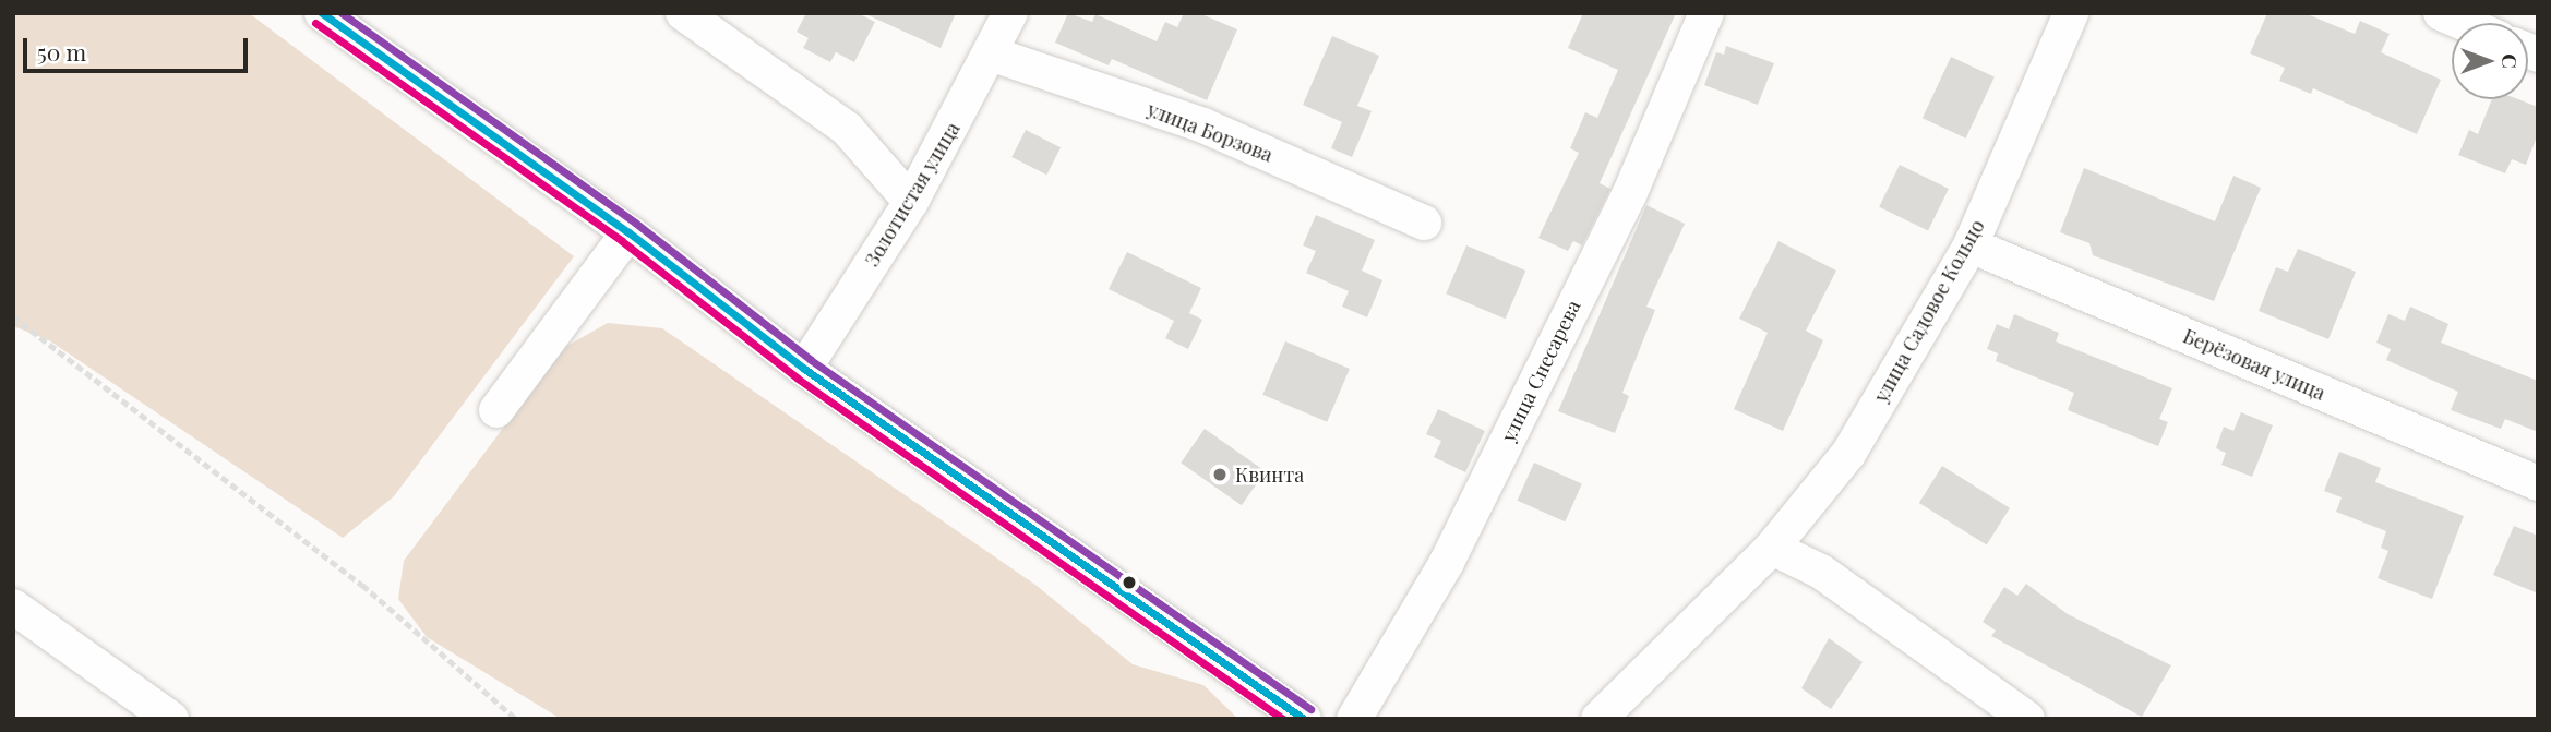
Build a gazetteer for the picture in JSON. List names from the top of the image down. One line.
{"streets":{"street":["улица Борзова","Золотистая улица","улица Садовое Кольцо","Берёзовая улица","улица Снесарева"]},"crossings":[["улица Борзова","Золотистая улица"],["улица Садовое Кольцо","Берёзовая улица"]],"places":["Квинта"],"scale_bar":"50 m","north":"right"}
